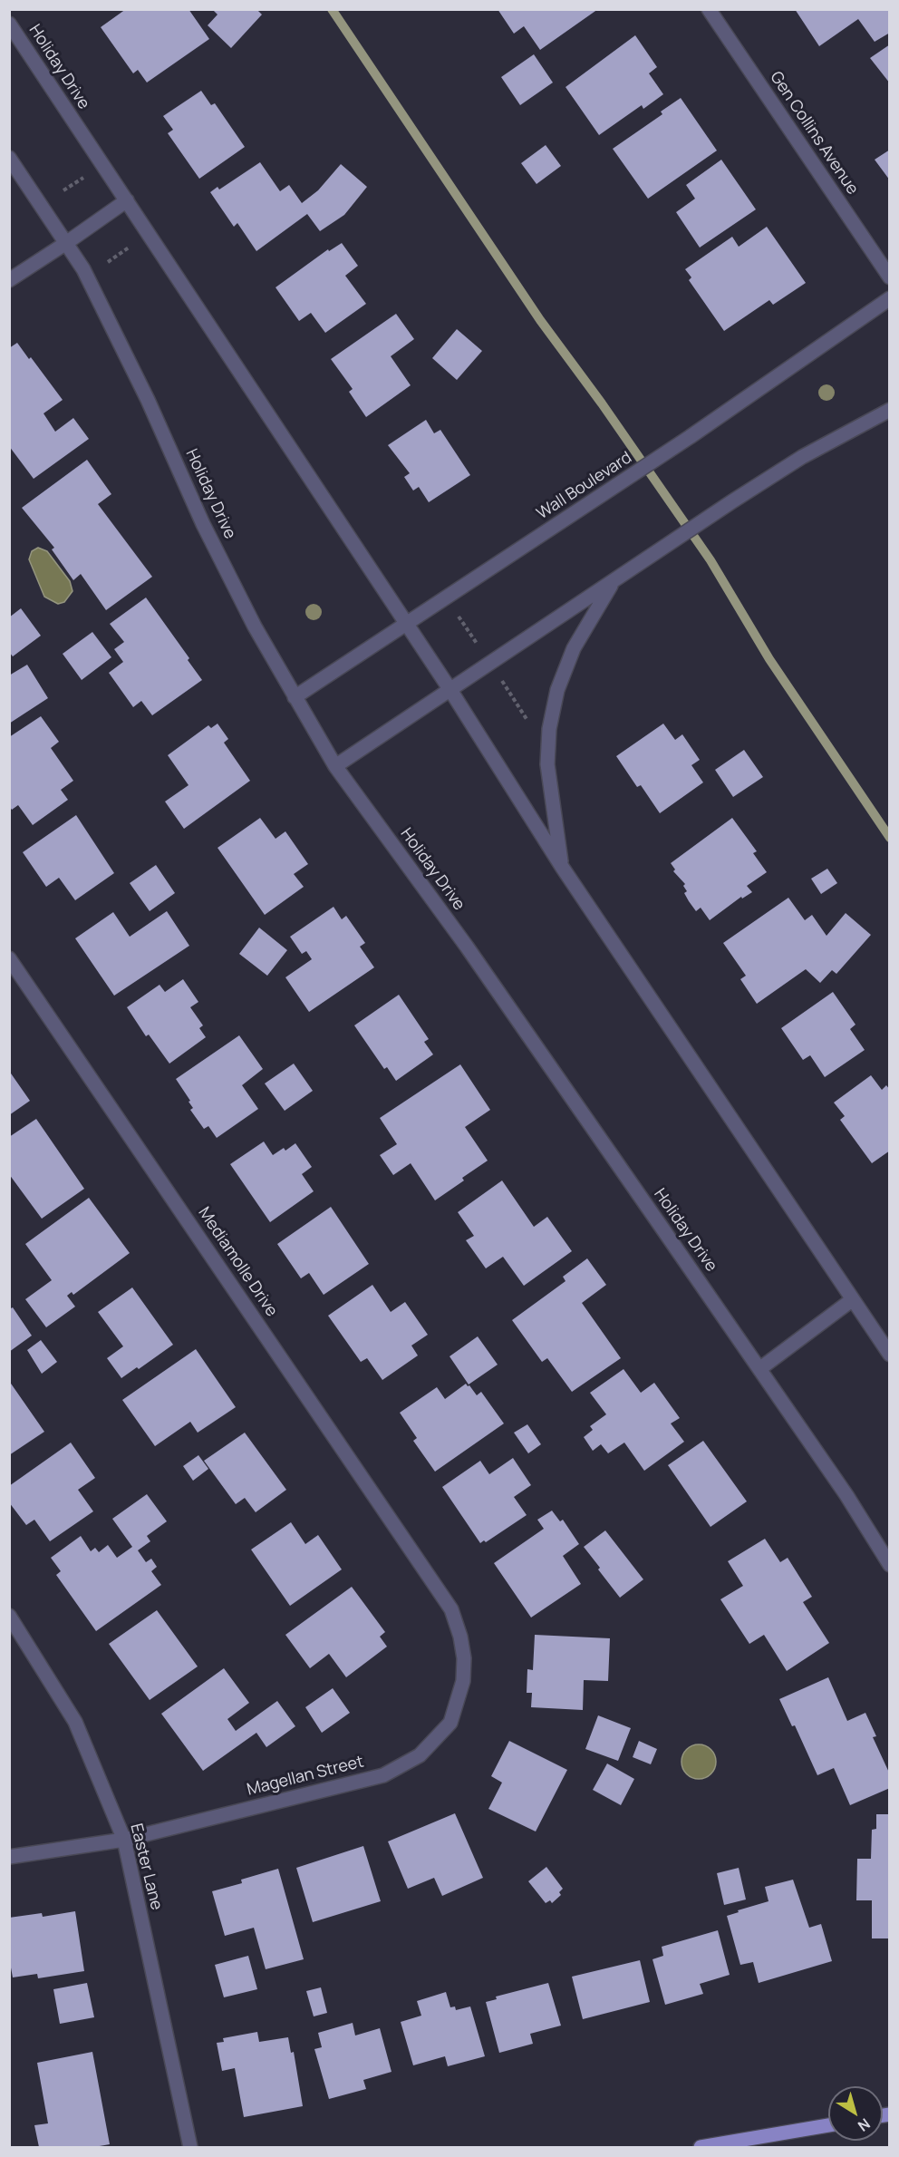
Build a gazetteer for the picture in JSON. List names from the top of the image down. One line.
{"streets":{"street":["Holiday Drive","Gen Collins Avenue","Wall Boulevard","Mediamolle Drive","Magellan Street","Easter Lane"]},"crossings":[["Holiday Drive","Wall Boulevard"],["Mediamolle Drive","Magellan Street"],["Magellan Street","Easter Lane"]],"north":"bottom right"}
